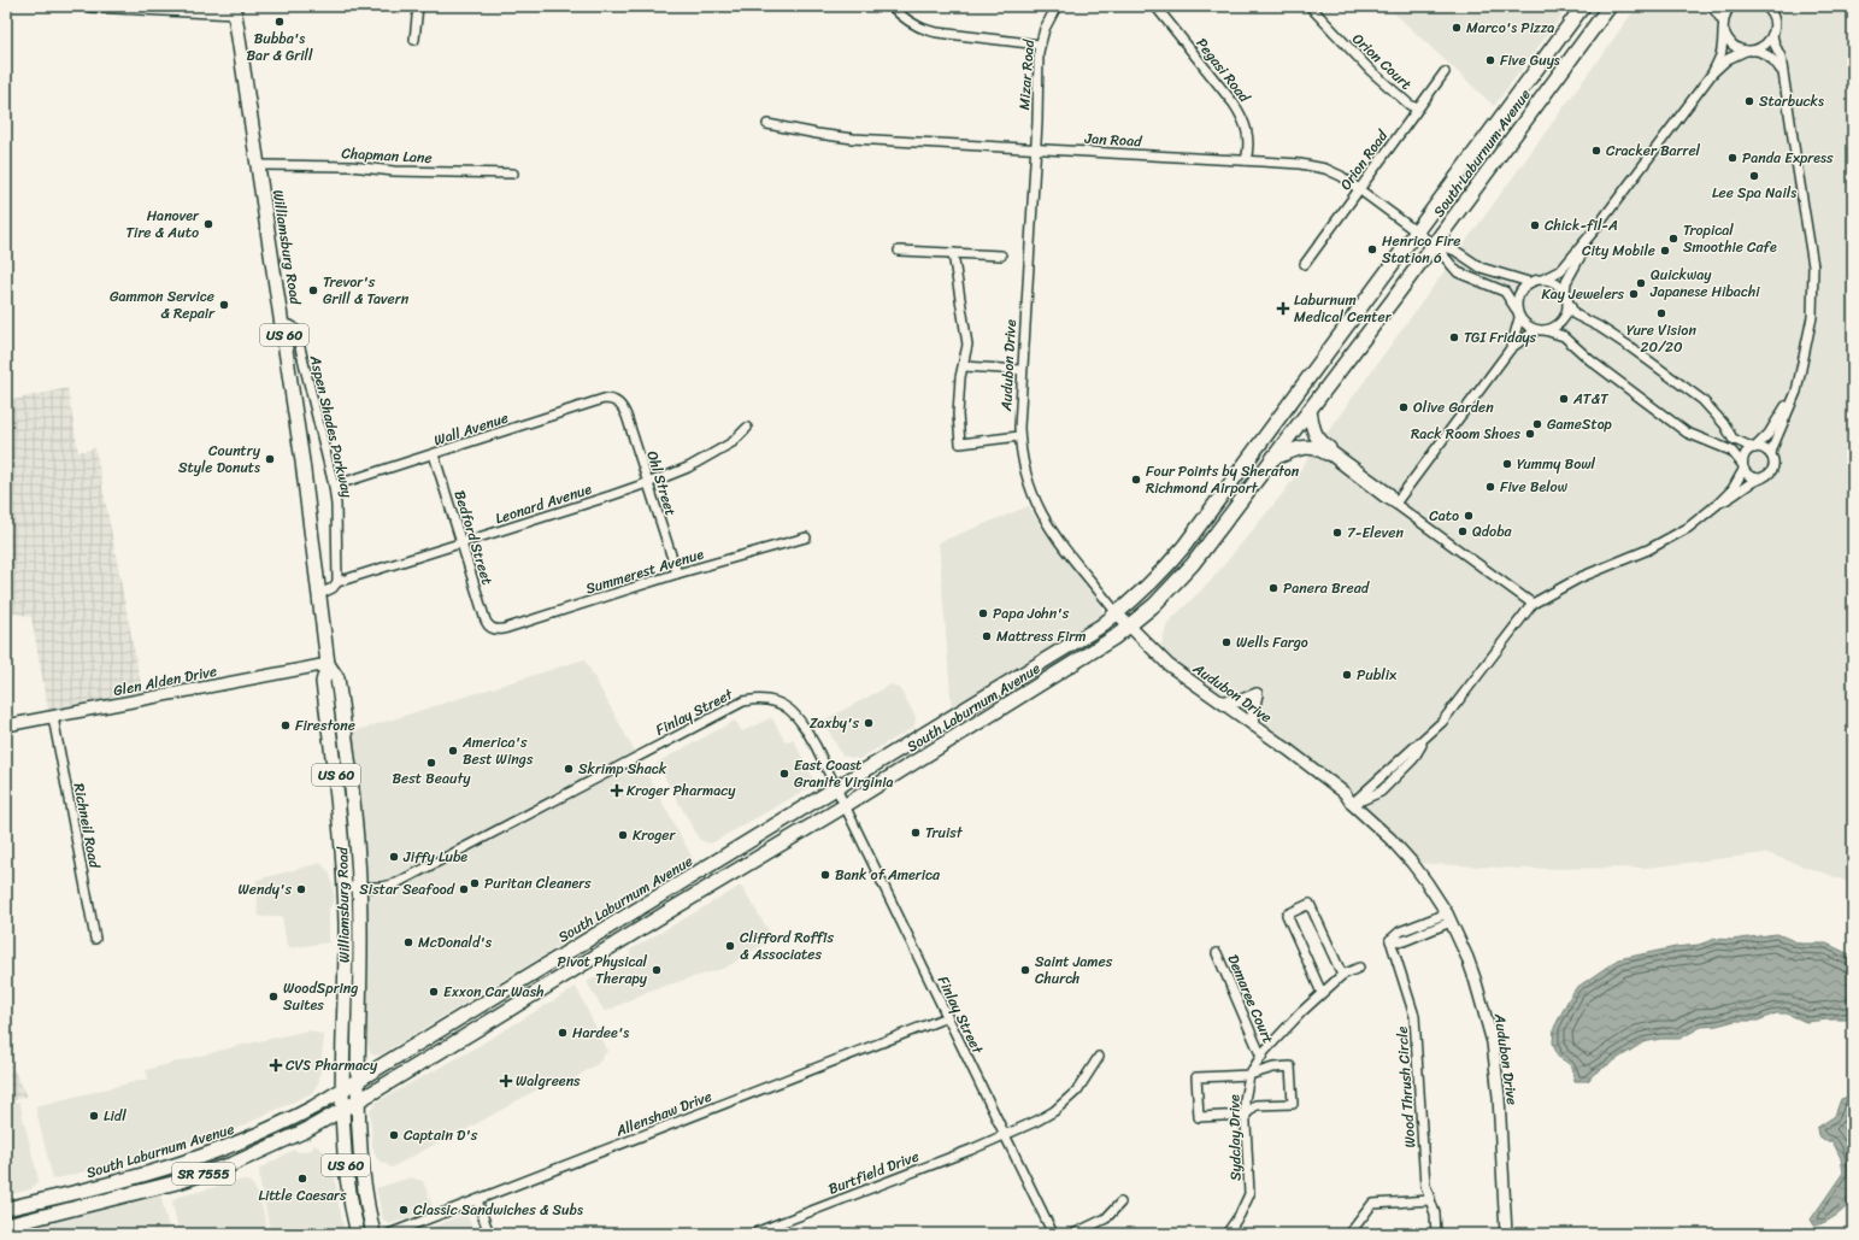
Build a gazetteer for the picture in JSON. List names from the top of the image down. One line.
{"streets":{"main road":["South Laburnum Avenue","Williamsburg Road","US 60","SR 7555"],"street":["Orion Court","Pegasi Road","Mizar Road","Jan Road","Chapman Lane","Orion Road","Audubon Drive","Aspen Shades Parkway","Wall Avenue","Ohl Street","Leonard Avenue","Bedford Street","Summerest Avenue","Glen Alden Drive","Finlay Street","Richneil Road","Demaree Court","Wood Thrush Circle","Allenshaw Drive","Sydclay Drive","Burtfield Drive"]},"crossings":[["Orion Court","Orion Road"],["Pegasi Road","Jan Road"],["Mizar Road","Jan Road"],["Mizar Road","Audubon Drive"],["Jan Road","South Laburnum Avenue"],["Jan Road","Orion Road"],["Jan Road","Audubon Drive"],["South Laburnum Avenue","Williamsburg Road"],["South Laburnum Avenue","Audubon Drive"],["South Laburnum Avenue","Finlay Street"],["Chapman Lane","Williamsburg Road"],["Williamsburg Road","Aspen Shades Parkway"],["Williamsburg Road","Glen Alden Drive"],["Williamsburg Road","Finlay Street"],["Audubon Drive","Wood Thrush Circle"],["Aspen Shades Parkway","Wall Avenue"],["Aspen Shades Parkway","Leonard Avenue"],["Wall Avenue","Ohl Street"],["Wall Avenue","Bedford Street"],["Ohl Street","Leonard Avenue"],["Ohl Street","Summerest Avenue"],["Leonard Avenue","Bedford Street"],["Bedford Street","Summerest Avenue"],["Glen Alden Drive","Richneil Road"],["Finlay Street","Allenshaw Drive"],["Finlay Street","Burtfield Drive"],["Demaree Court","Sydclay Drive"]],"places":{"other":["Bubba's Bar & Grill","Marco's Pizza","Five Guys","Starbucks","Cracker Barrel","Panda Express","Lee Spa Nails","Hanover Tire & Auto","Chick-fil-A","Tropical Smoothie Cafe","Henrico Fire Station 6","City Mobile","Quickway Japanese Hibachi","Trevor's Grill & Tavern","Kay Jewelers","Gammon Service & Repair","Yure Vision 20/20","TGI Fridays","AT&T","Olive Garden","GameStop","Rack Room Shoes","Country Style Donuts","Yummy Bowl","Four Points by Sheraton Richmond Airport","Five Below","Cato","Qdoba","7-Eleven","Panera Bread","Papa John's","Mattress Firm","Wells Fargo","Publix","Zaxby's","Firestone","America's Best Wings","Best Beauty","Skrimp Shack","East Coast Granite Virginia","Truist","Kroger","Jiffy Lube","Bank of America","Puritan Cleaners","Wendy's","Sistar Seafood","McDonald's","Clifford Roffis & Associates","Pivot Physical Therapy","Saint James Church","Exxon Car Wash","WoodSpring Suites","Hardee's","Lidl","Captain D's","Little Caesars","Classic Sandwiches & Subs"],"health":["Laburnum Medical Center","Kroger Pharmacy","CVS Pharmacy","Walgreens"]}}
